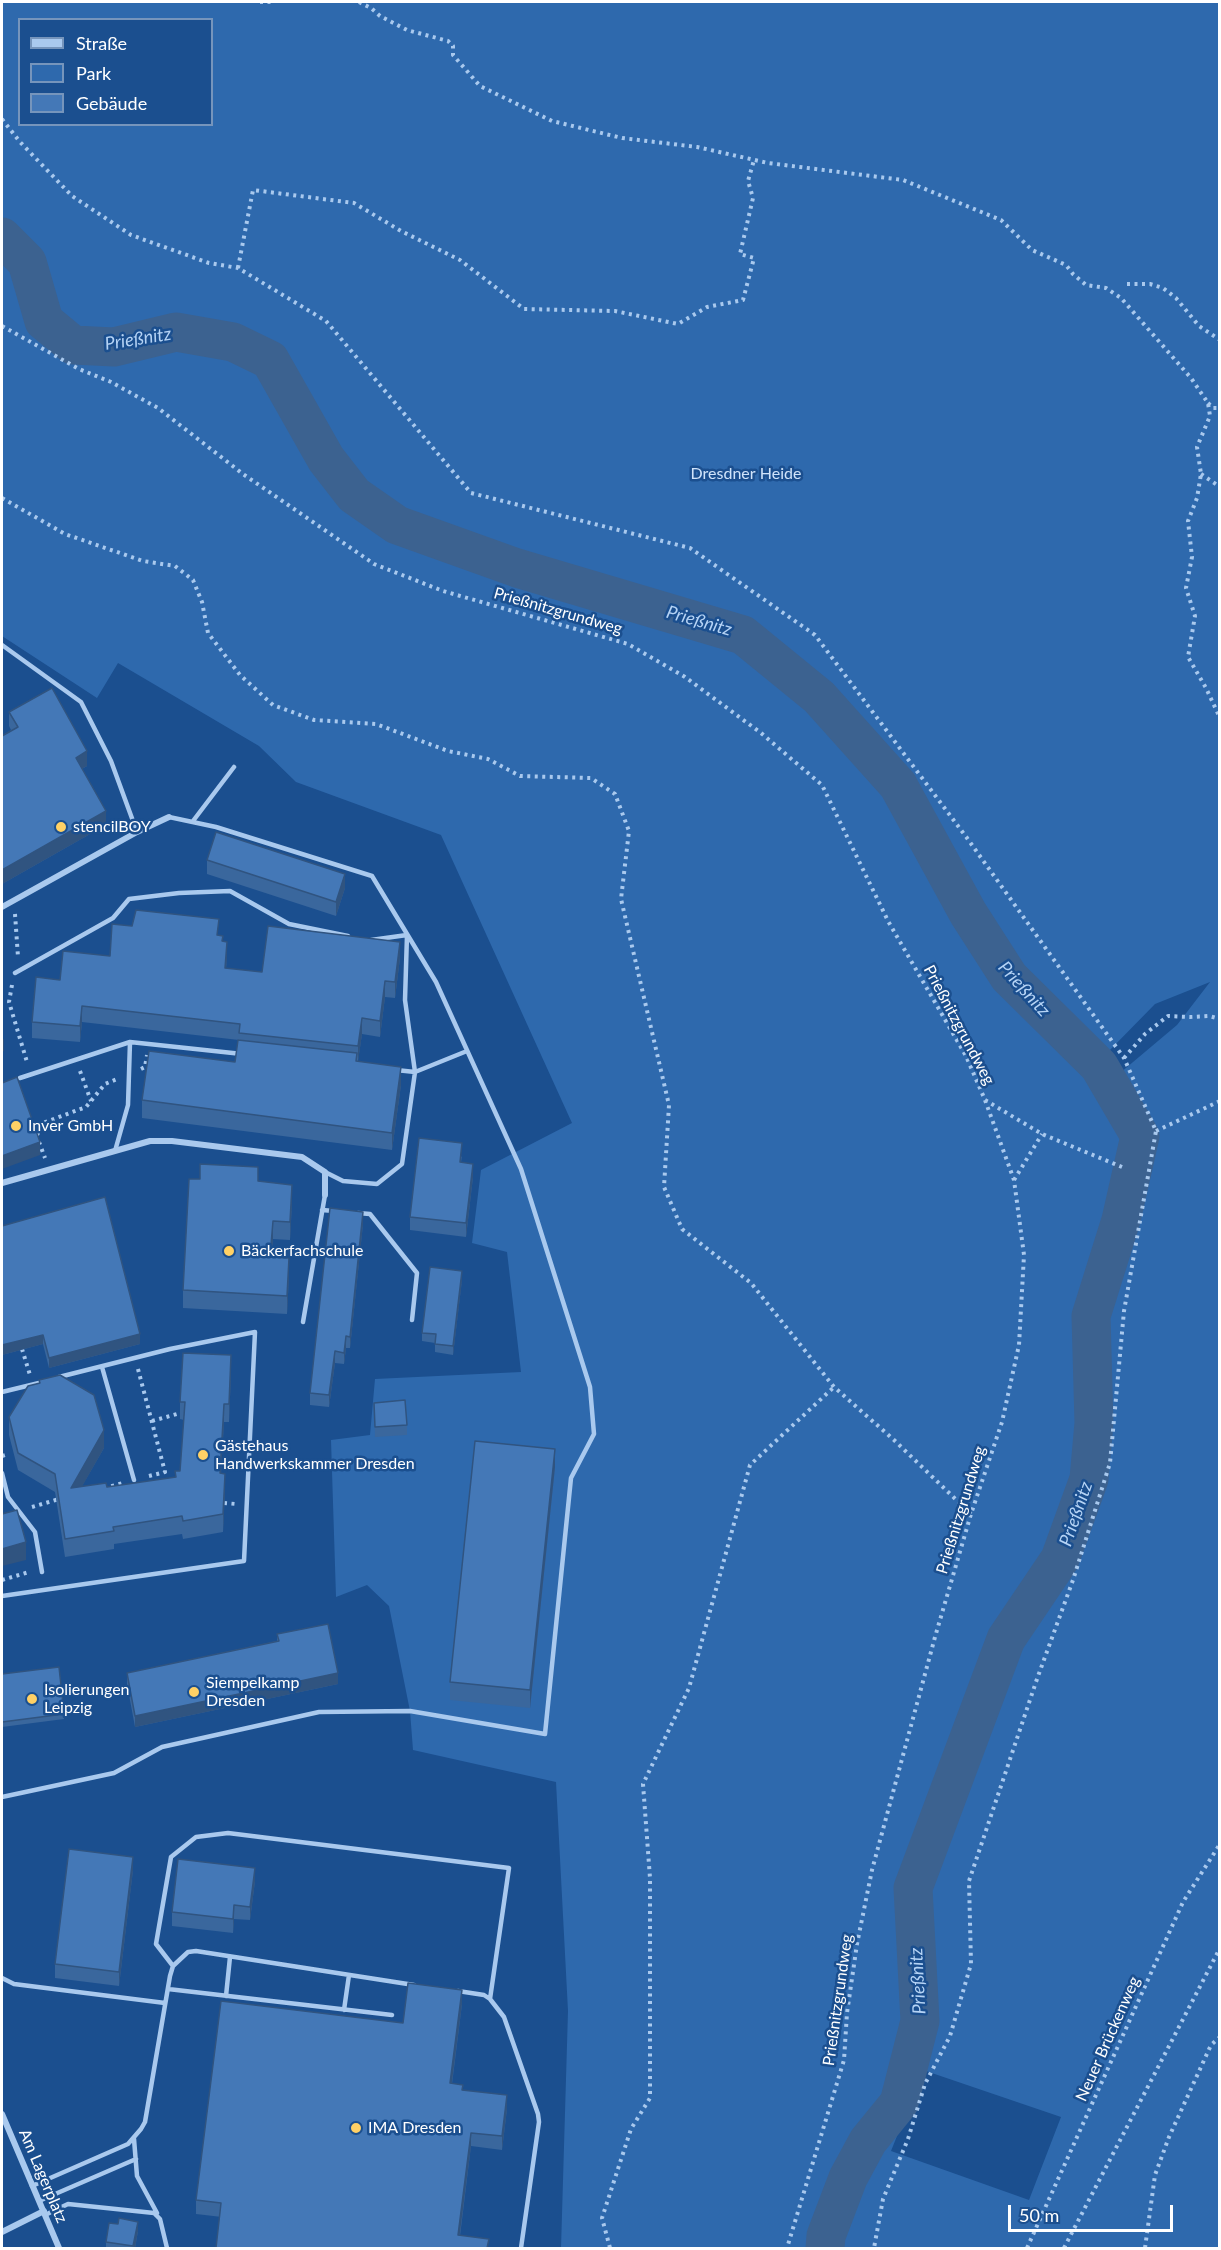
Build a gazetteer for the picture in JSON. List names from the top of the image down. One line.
{"streets":{"street":["Am Lagerplatz"],"path":["Prießnitzgrundweg","Neuer Brückenweg"]},"water":["Prießnitz"],"parks":["Dresdner Heide"],"places":["stencilBOY","Inver GmbH","Bäckerfachschule","Gästehaus Handwerkskammer Dresden","Siempelkamp Dresden","Isolierungen Leipzig","IMA Dresden"],"legend":["Straße","Park","Gebäude"],"scale_bar":"50 m"}
